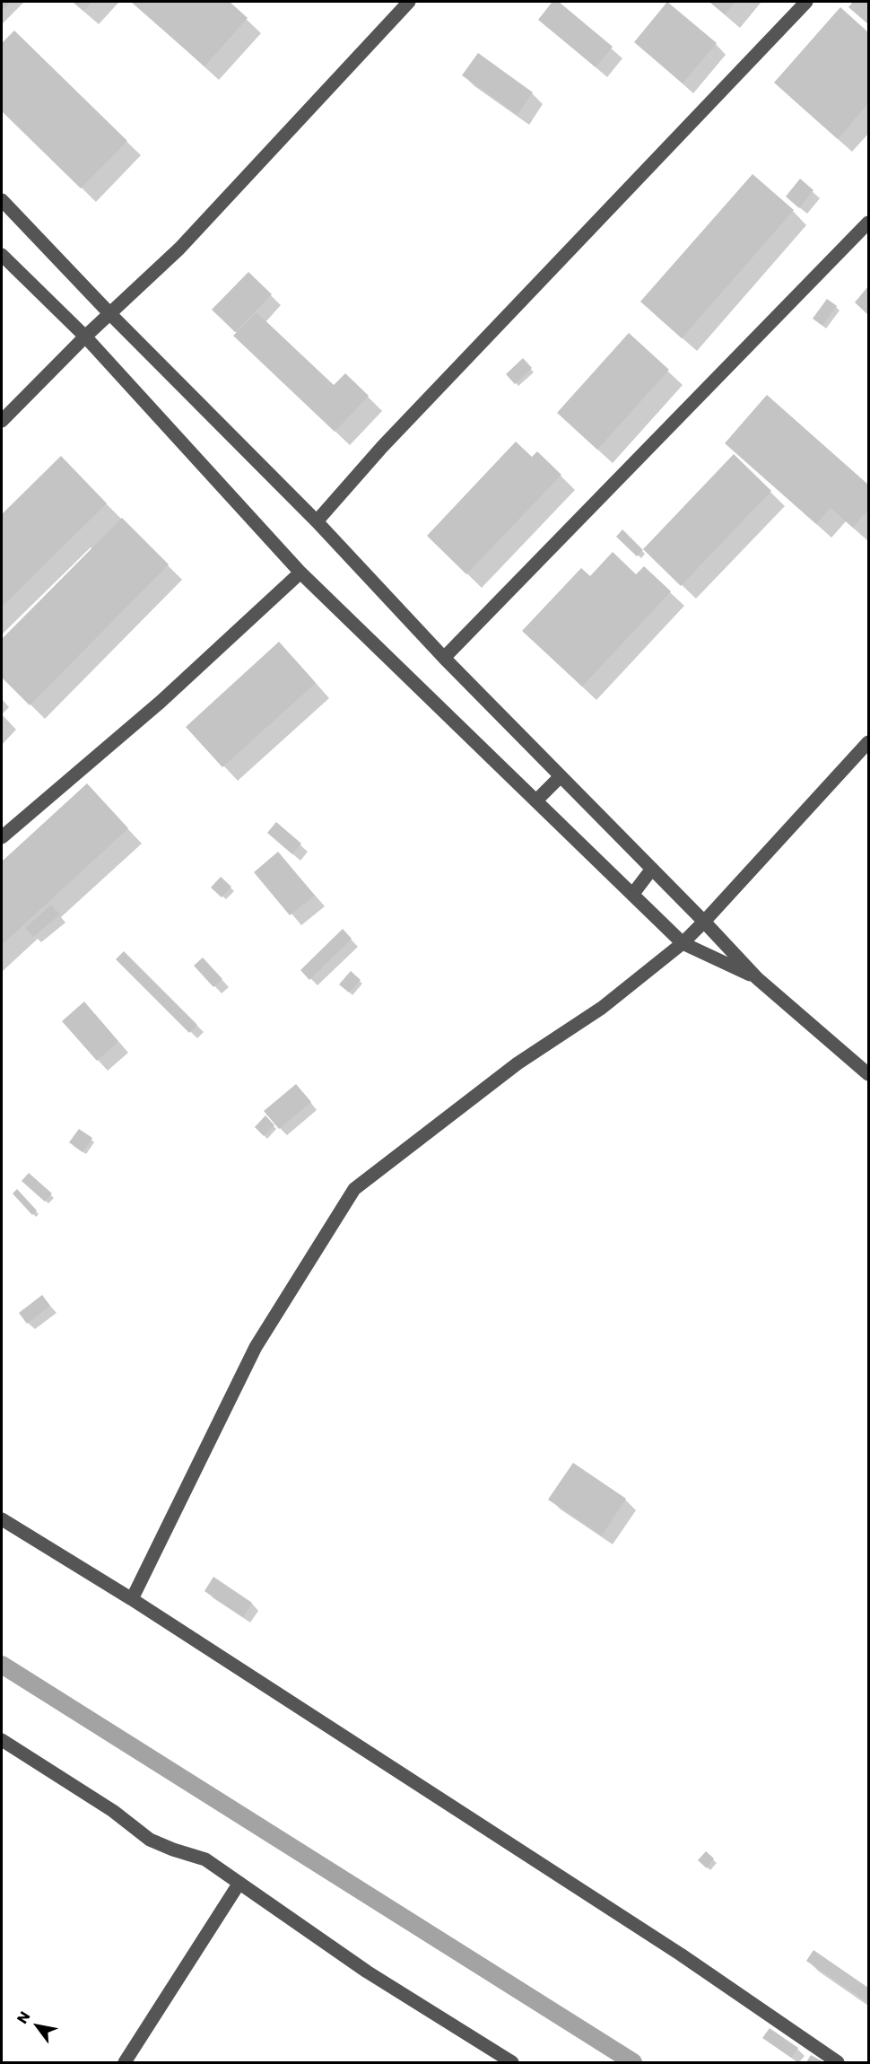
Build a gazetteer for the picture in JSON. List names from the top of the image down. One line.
{"north":"top left"}
